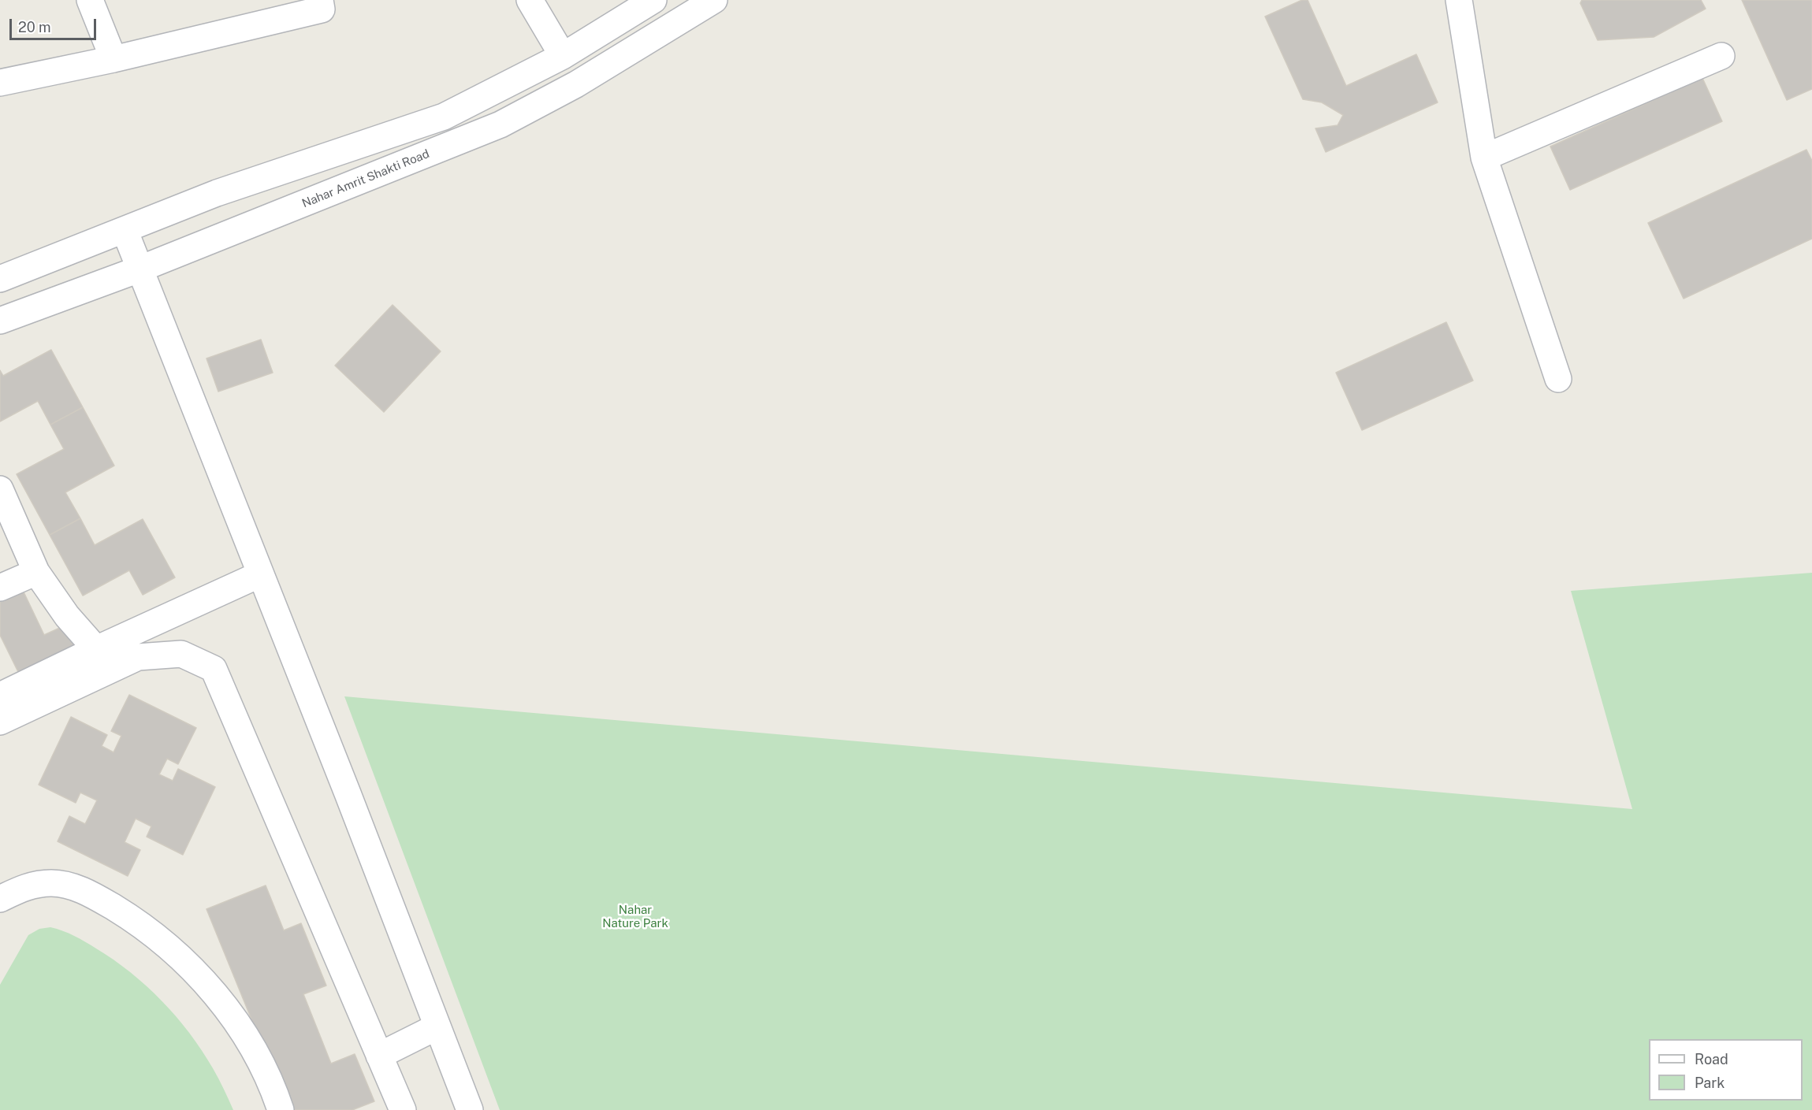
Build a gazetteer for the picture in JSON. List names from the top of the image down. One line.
{"streets":{"street":["Nahar Amrit Shakti Road"]},"parks":["Nahar Nature Park"],"legend":["Road","Park"],"scale_bar":"20 m"}
